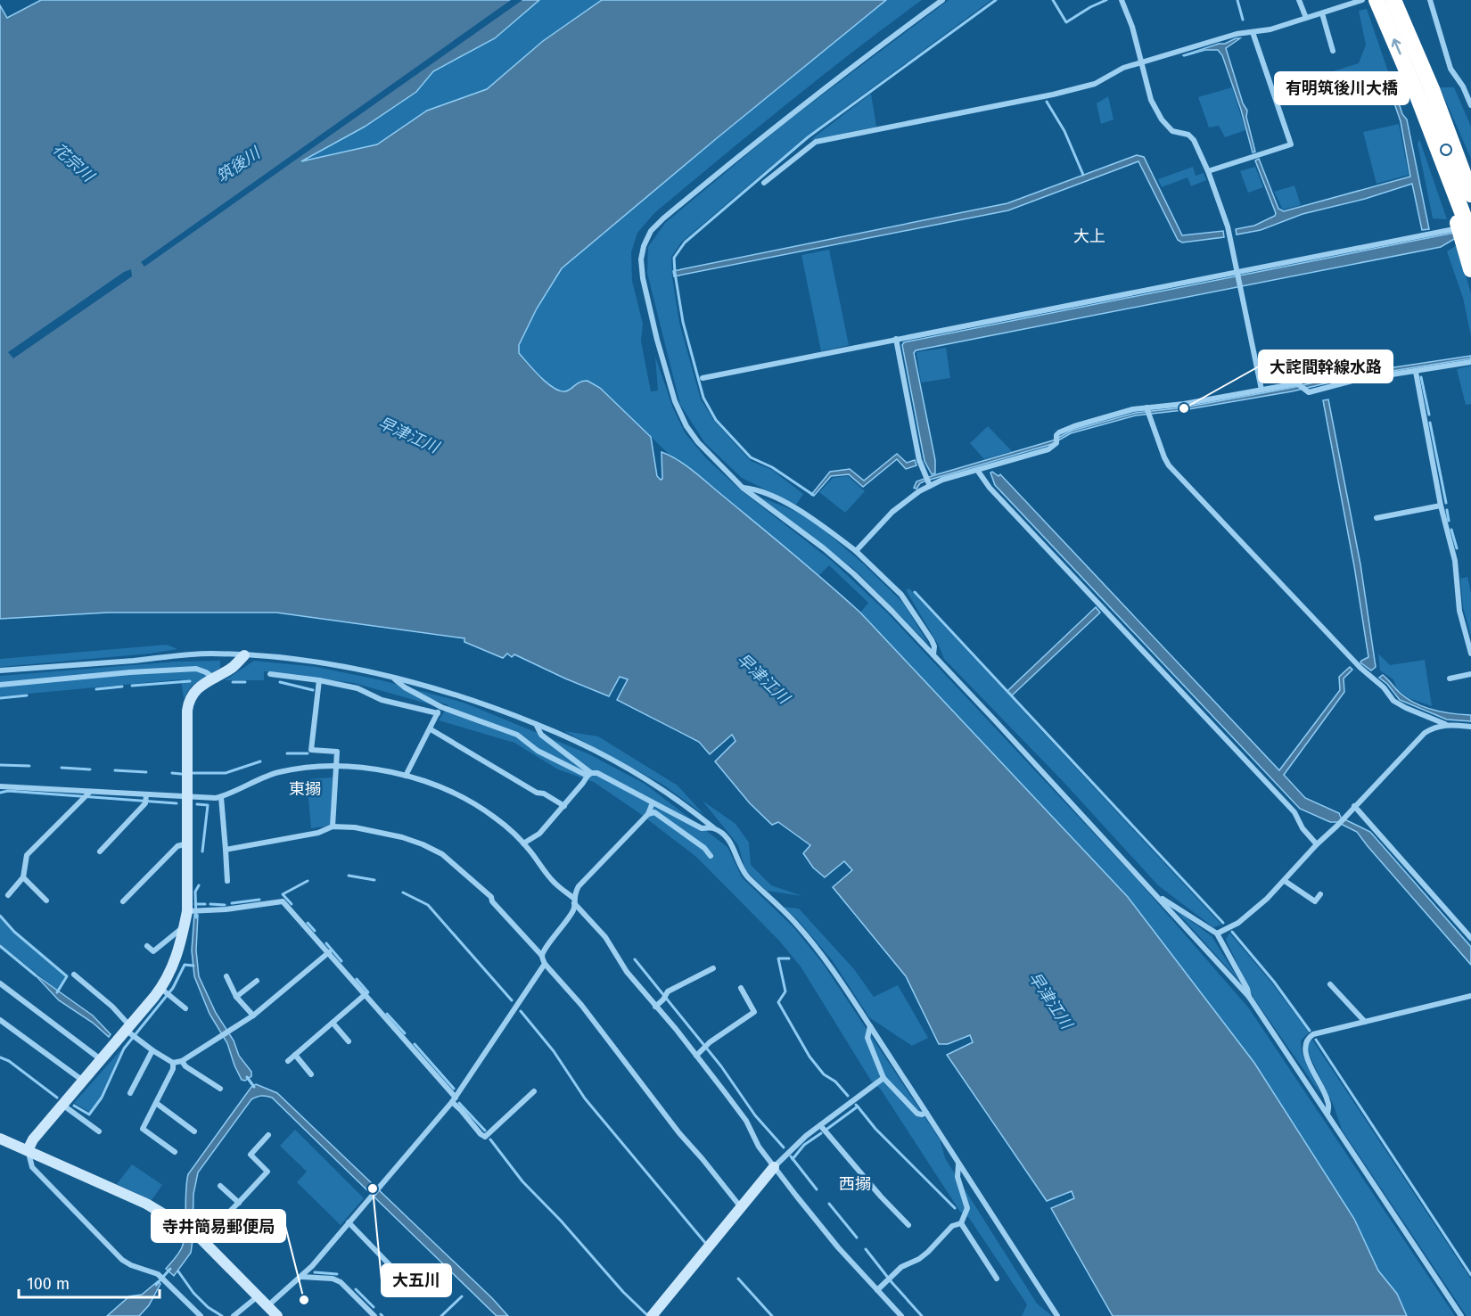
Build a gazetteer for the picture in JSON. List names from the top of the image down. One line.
{"districts":["大上","東搦","西搦"],"water":["花宗川","筑後川","早津江川"],"places":["有明筑後川大橋","大詫間幹線水路","大五川","寺井簡易郵便局"],"scale_bar":"100 m"}
